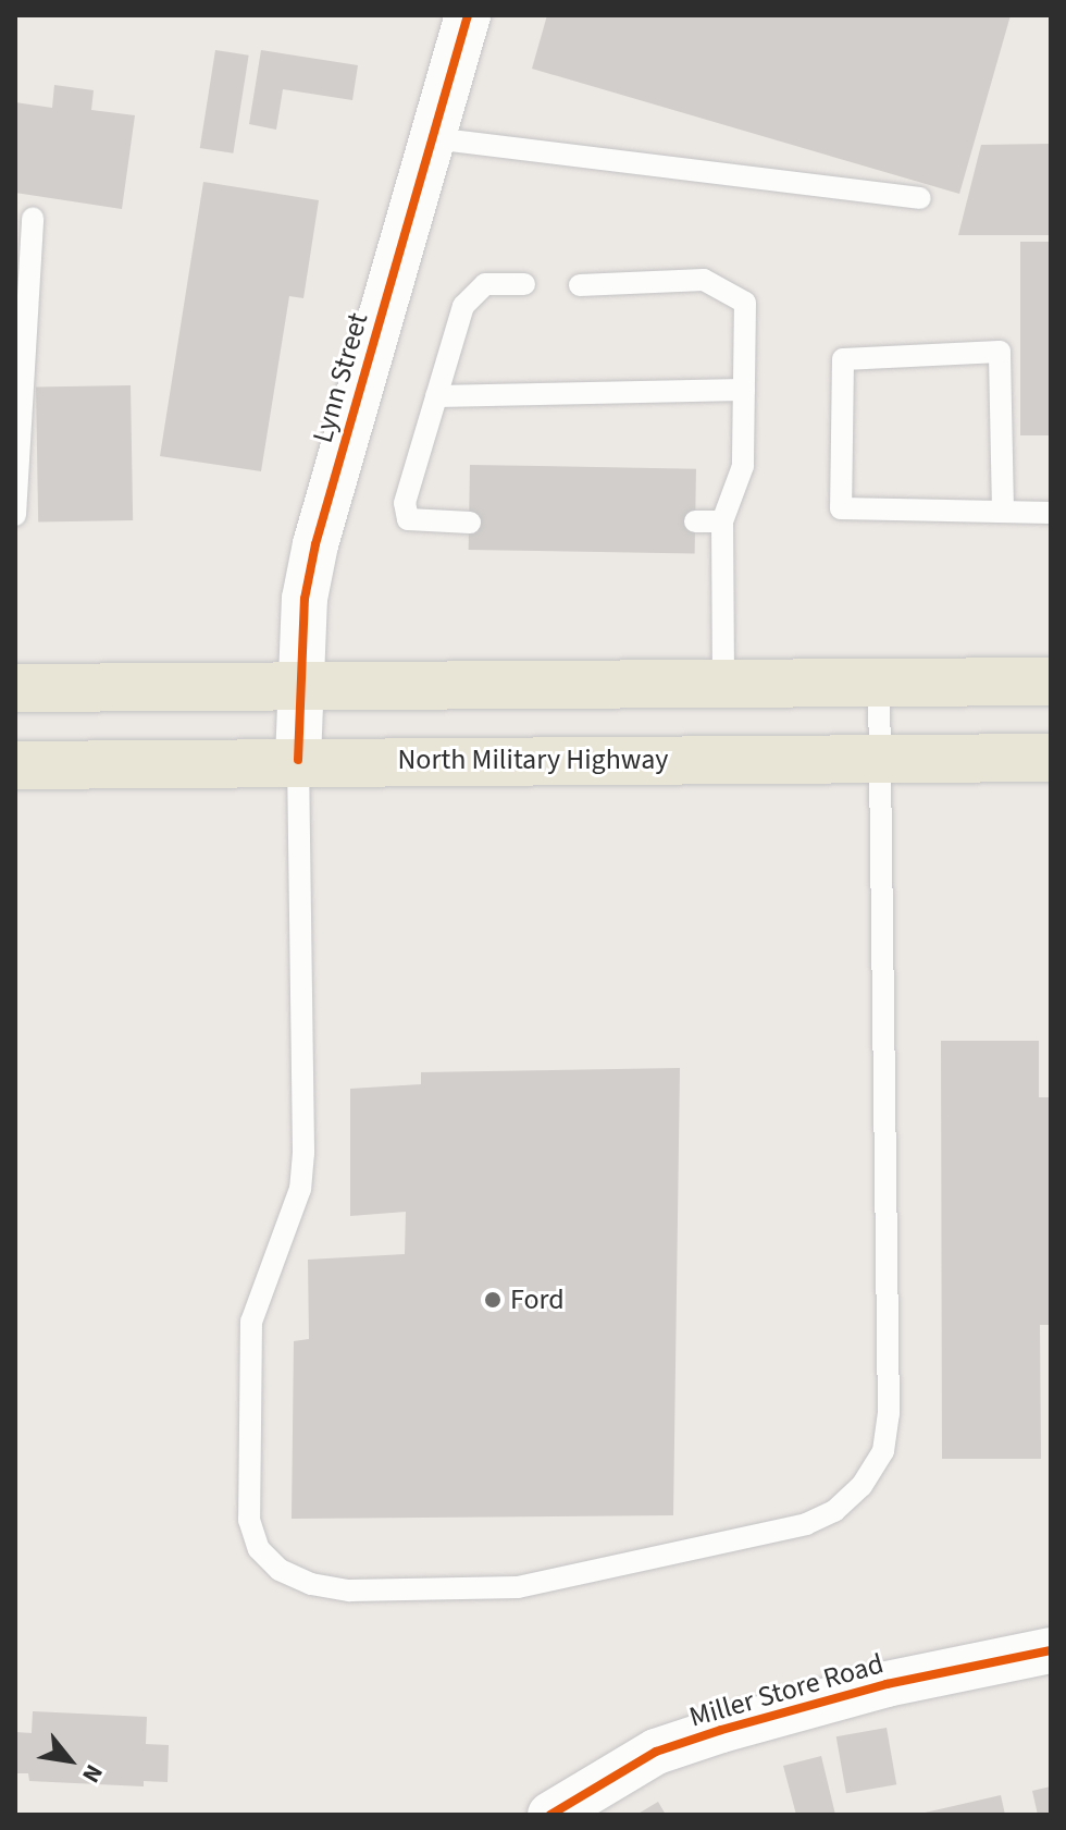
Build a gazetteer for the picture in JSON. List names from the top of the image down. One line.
{"streets":{"main road":["North Military Highway"],"street":["Lynn Street","Miller Store Road"]},"crossings":[["Lynn Street","North Military Highway"]],"places":["Ford"],"north":"bottom right"}
